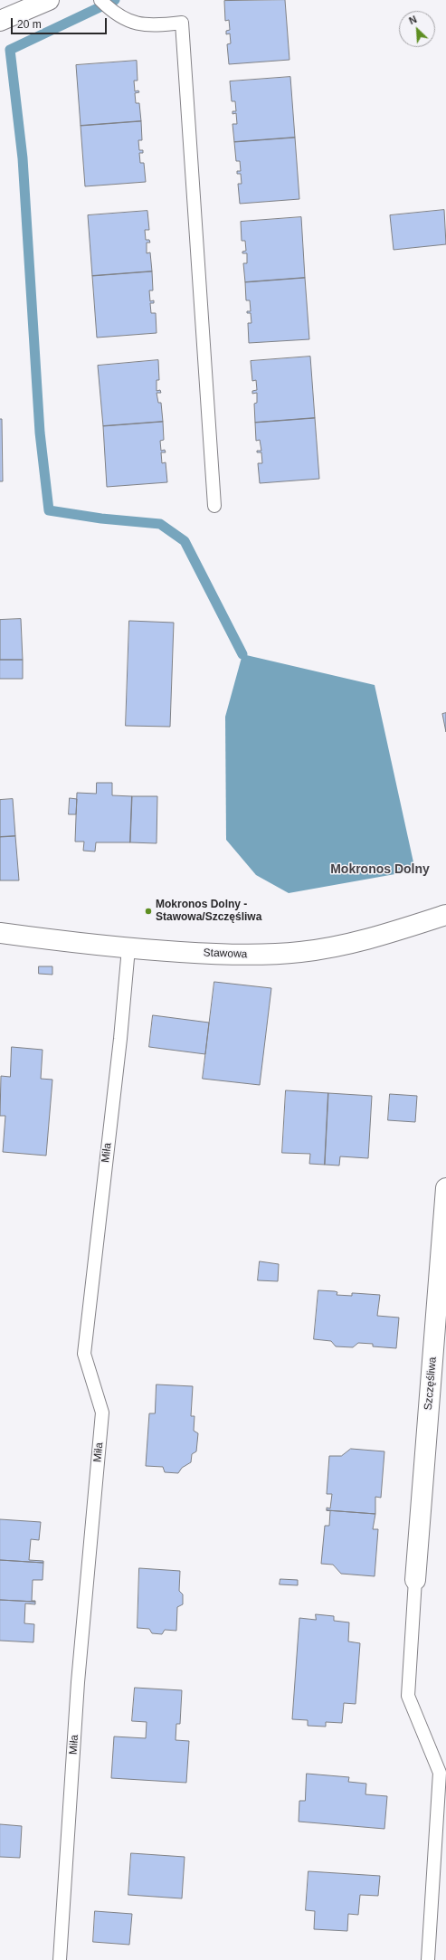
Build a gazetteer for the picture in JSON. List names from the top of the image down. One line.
{"streets":{"street":["Stawowa","Szczęśliwa"],"lane":["Miła"]},"crossings":[["Stawowa","Miła"]],"districts":["Mokronos Dolny"],"places":["Mokronos Dolny - Stawowa/Szczęśliwa"],"scale_bar":"20 m","north":"top left"}
